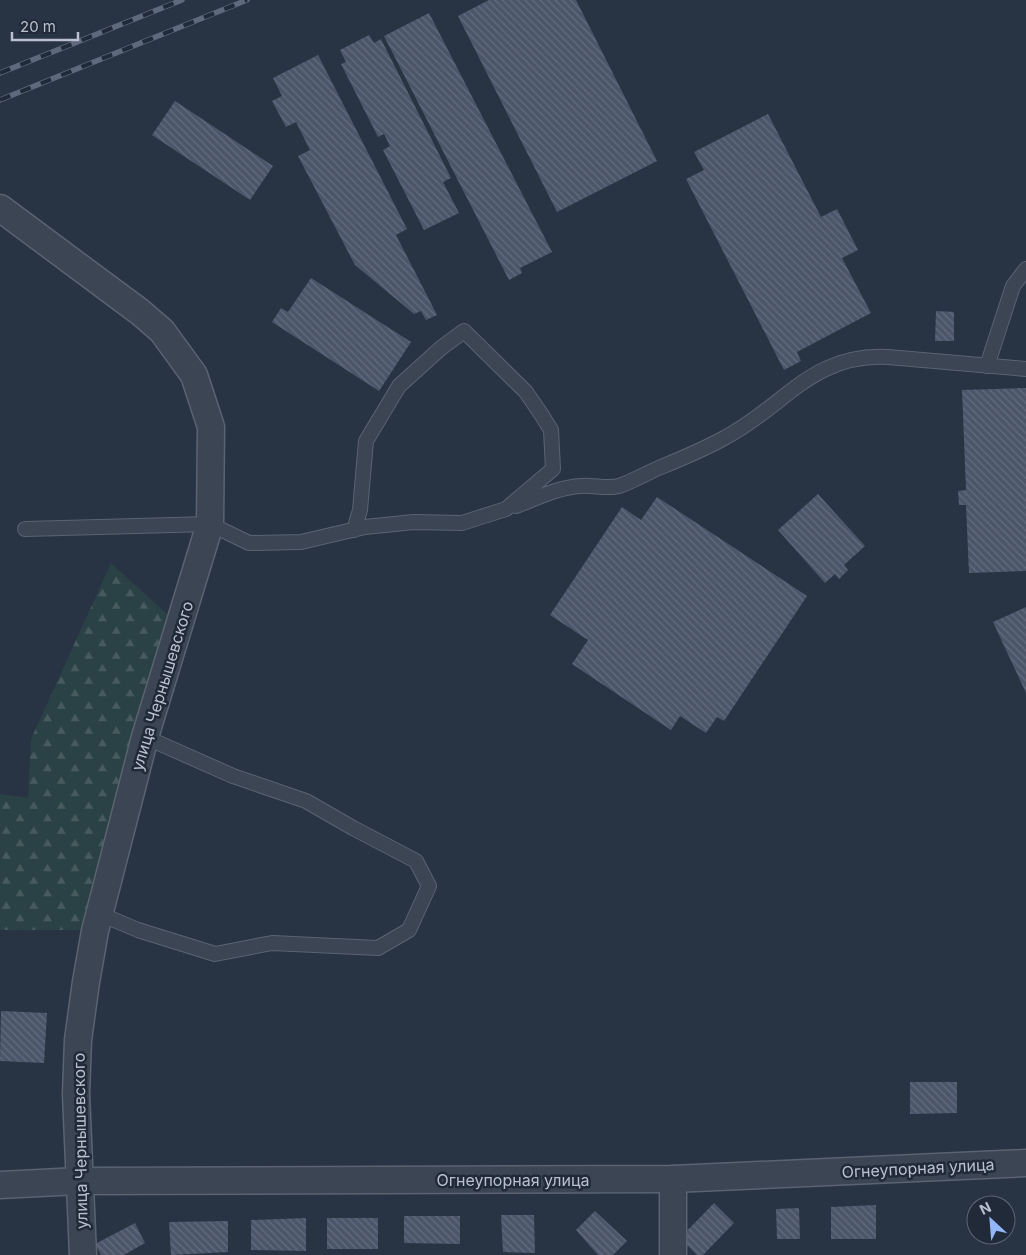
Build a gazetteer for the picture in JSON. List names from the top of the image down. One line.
{"streets":{"street":["улица Чернышевского","Огнеупорная улица"]},"crossings":[["улица Чернышевского","Огнеупорная улица"]],"scale_bar":"20 m","north":"top left"}
